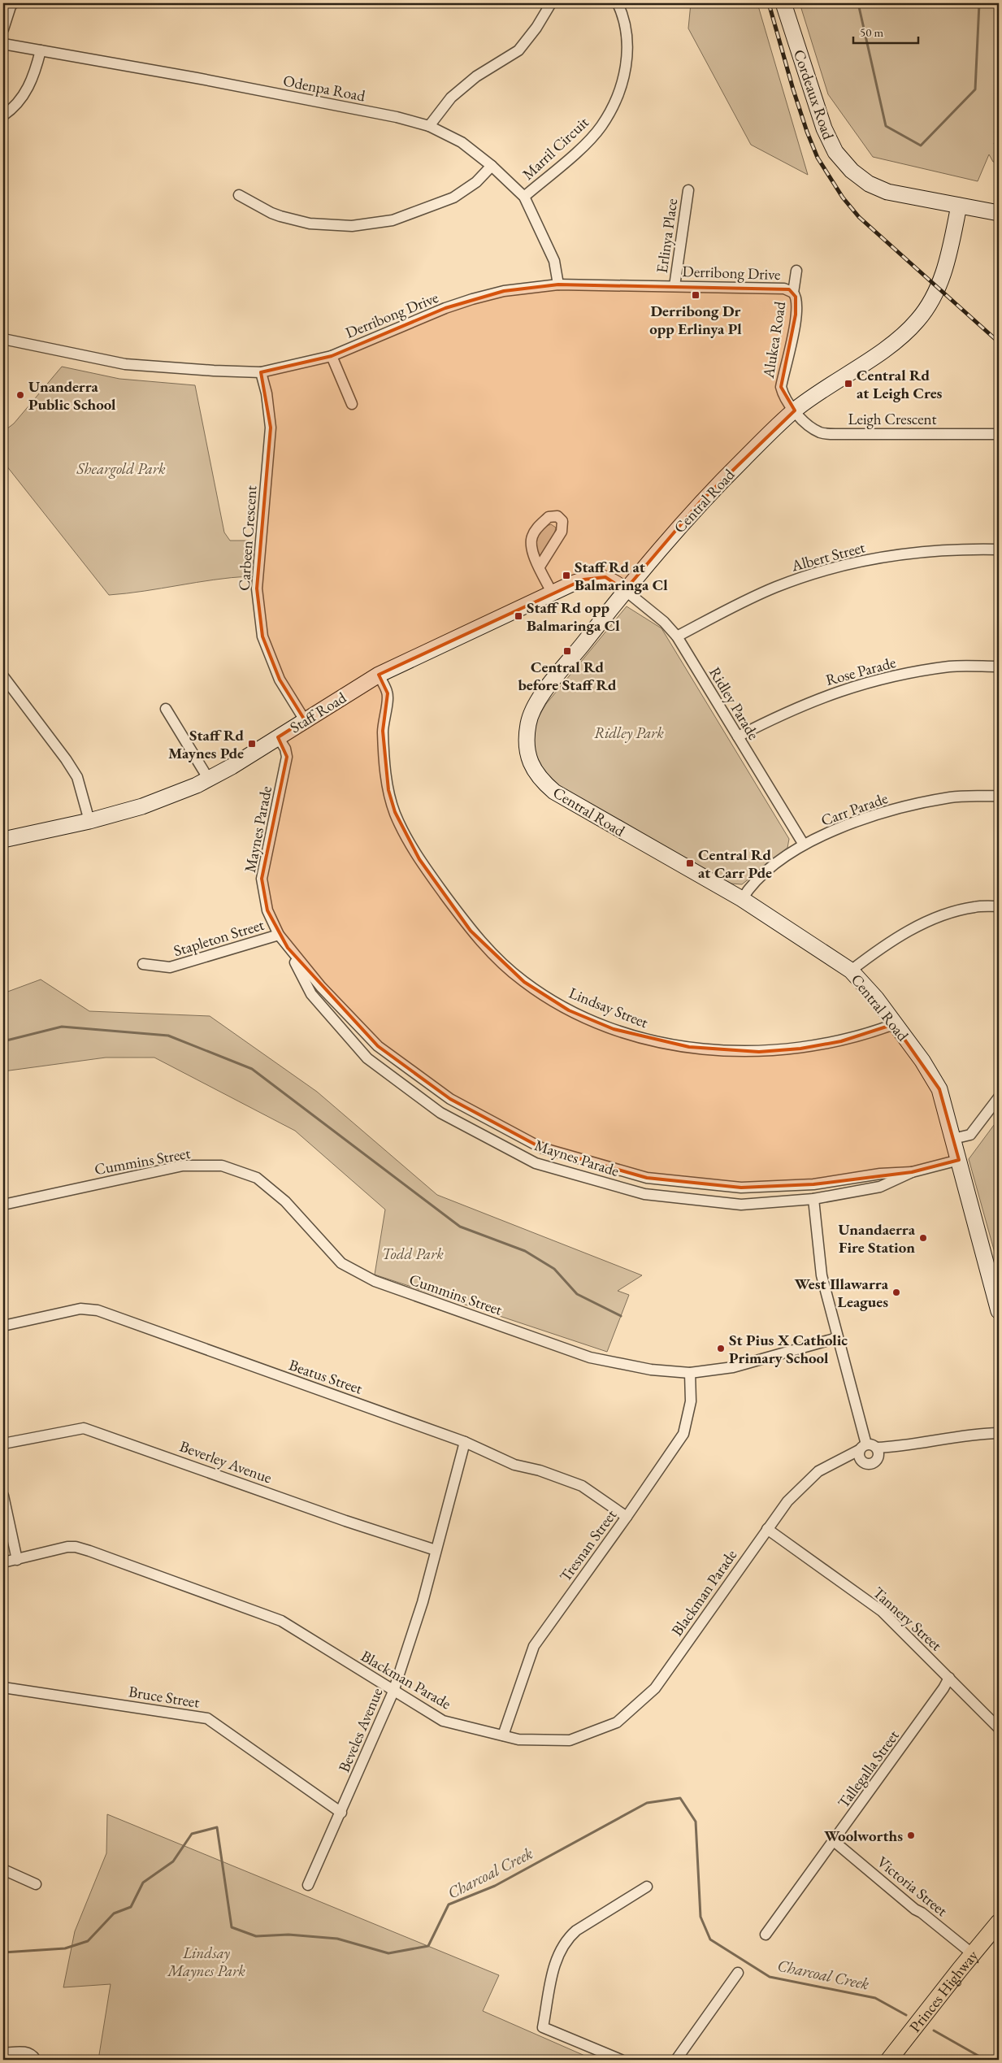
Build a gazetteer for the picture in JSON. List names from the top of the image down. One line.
{"streets":{"main road":["Cordeaux Road","Central Road","Staff Road","Princes Highway"],"street":["Odenpa Road","Marril Circuit","Erlinya Place","Derribong Drive","Alukea Road","Leigh Crescent","Carbeen Crescent","Albert Street","Rose Parade","Ridley Parade","Carr Parade","Maynes Parade","Stapleton Street","Lindsay Street","Cummins Street","Beatus Street","Beverley Avenue","Tresnan Street","Blackman Parade","Tannery Street","Bruce Street","Beveles Avenue","Tallegalla Street","Victoria Street"]},"crossings":[["Odenpa Road","Marril Circuit"],["Odenpa Road","Derribong Drive"],["Cordeaux Road","Central Road"],["Erlinya Place","Derribong Drive"],["Derribong Drive","Alukea Road"],["Derribong Drive","Carbeen Crescent"],["Alukea Road","Leigh Crescent"],["Alukea Road","Central Road"],["Leigh Crescent","Central Road"],["Central Road","Ridley Parade"],["Central Road","Staff Road"],["Central Road","Carr Parade"],["Central Road","Maynes Parade"],["Central Road","Lindsay Street"],["Carbeen Crescent","Staff Road"],["Albert Street","Ridley Parade"],["Rose Parade","Ridley Parade"],["Ridley Parade","Staff Road"],["Ridley Parade","Carr Parade"],["Staff Road","Maynes Parade"],["Staff Road","Lindsay Street"],["Maynes Parade","Stapleton Street"],["Cummins Street","Tresnan Street"],["Beatus Street","Tresnan Street"],["Beatus Street","Beveles Avenue"],["Beverley Avenue","Beveles Avenue"],["Tresnan Street","Blackman Parade"],["Blackman Parade","Tannery Street"],["Blackman Parade","Beveles Avenue"],["Tannery Street","Tallegalla Street"],["Bruce Street","Beveles Avenue"],["Tallegalla Street","Victoria Street"],["Victoria Street","Princes Highway"]],"water":["Charcoal Creek"],"parks":["Sheargold Park","Ridley Park","Todd Park","Lindsay Maynes Park"],"places":{"transit":["Derribong Dr opp Erlinya Pl","Central Rd at Leigh Cres","Staff Rd at Balmaringa Cl","Staff Rd opp Balmaringa Cl","Central Rd before Staff Rd","Staff Rd Maynes Pde","Central Rd at Carr Pde"],"other":["Unanderra Public School","Unandaerra Fire Station","West Illawarra Leagues","St Pius X Catholic Primary School","Woolworths"]},"scale_bar":"50 m"}
